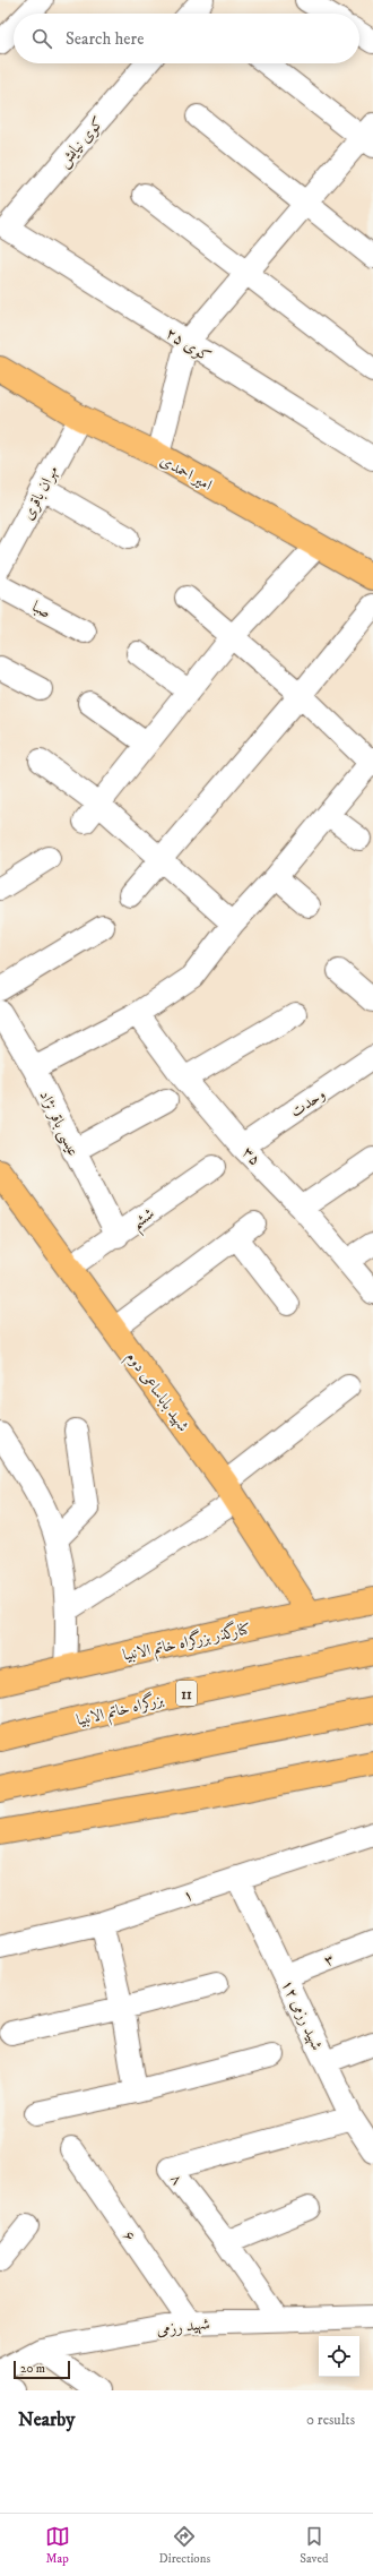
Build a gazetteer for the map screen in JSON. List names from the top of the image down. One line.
{"streets":{"main road":["امیر احمدی","شهید باباساعی دوم","کنارگذر بزرگراه خاتم الانبیا","11","بزرگراه خاتم الانبیا"],"street":["کوی نیایش","کوی ۲۵","مهران باقری","صبا","وحدت","عیسی باقر نژاد","۳۵","ششم","۱","۳","شهید رزمی ۱۲","۸","۶","شهید رزمی"]},"crossings":[["کوی نیایش","کوی ۲۵"],["امیر احمدی","مهران باقری"],["وحدت","۳۵"],["عیسی باقر نژاد","ششم"],["ششم","شهید باباساعی دوم"],["شهید باباساعی دوم","کنارگذر بزرگراه خاتم الانبیا"],["۱","شهید رزمی ۱۲"],["۳","شهید رزمی ۱۲"],["شهید رزمی ۱۲","۸"],["۸","شهید رزمی"],["۶","شهید رزمی"]],"scale_bar":"20 m","page":{"search":"Search here","scale":"20 m","heading":["Nearby","0 results"],"nav":["Map","Directions","Saved"]}}
